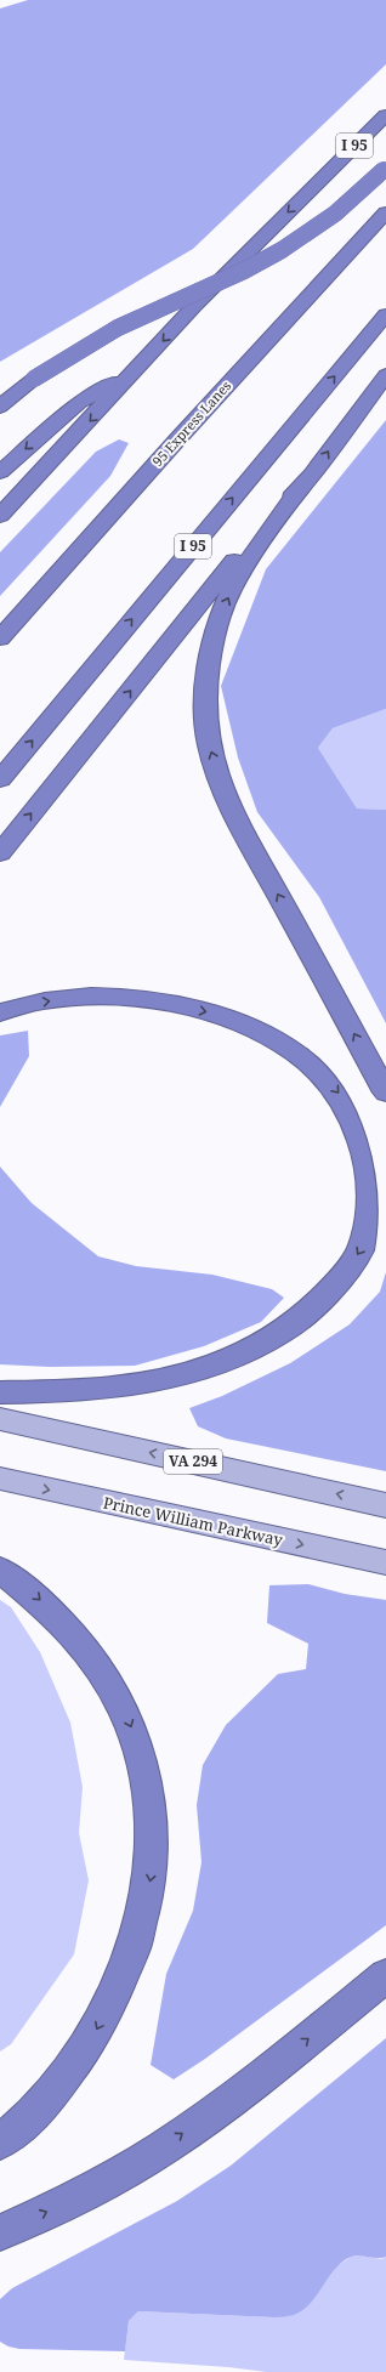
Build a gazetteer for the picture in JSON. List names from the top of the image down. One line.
{"streets":{"highway":["I 95","95 Express Lanes"],"main road":["VA 294","Prince William Parkway"]}}
